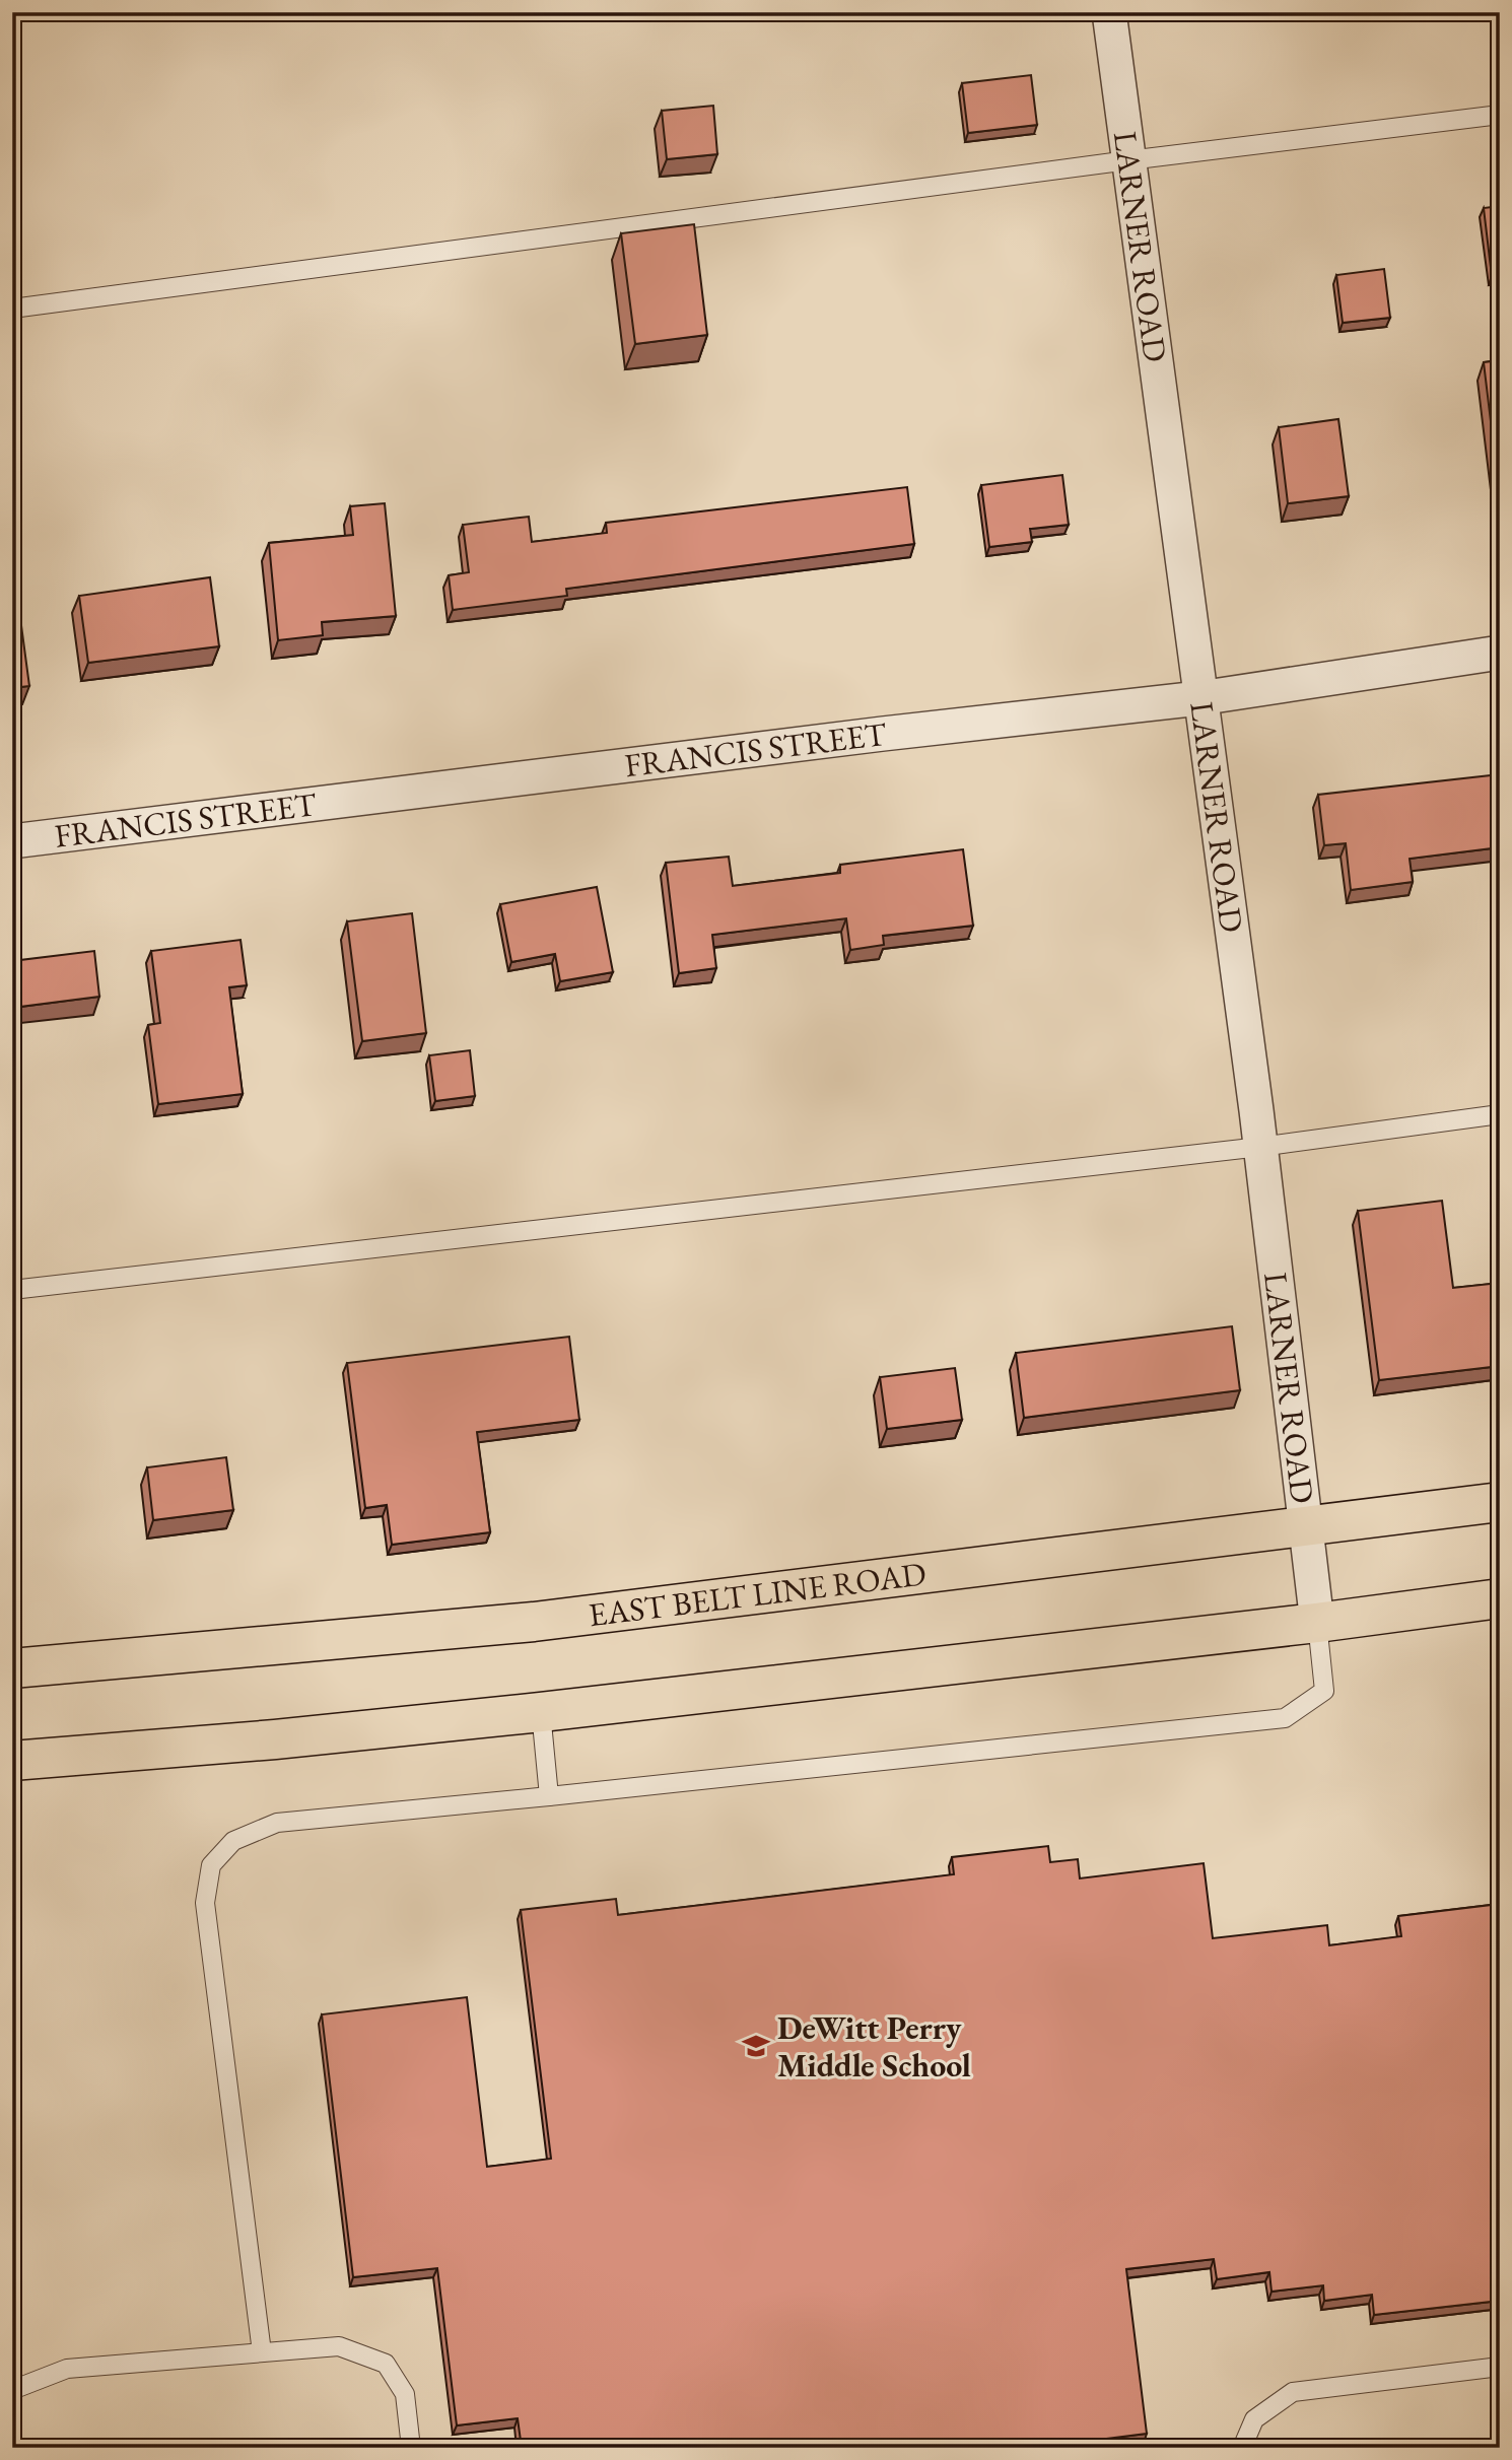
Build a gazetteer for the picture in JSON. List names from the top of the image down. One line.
{"streets":{"main road":["EAST BELT LINE ROAD"],"street":["LARNER ROAD","FRANCIS STREET"]},"crossings":[["LARNER ROAD","FRANCIS STREET"],["LARNER ROAD","EAST BELT LINE ROAD"]],"places":{"school or university":["DeWitt Perry Middle School"]}}
